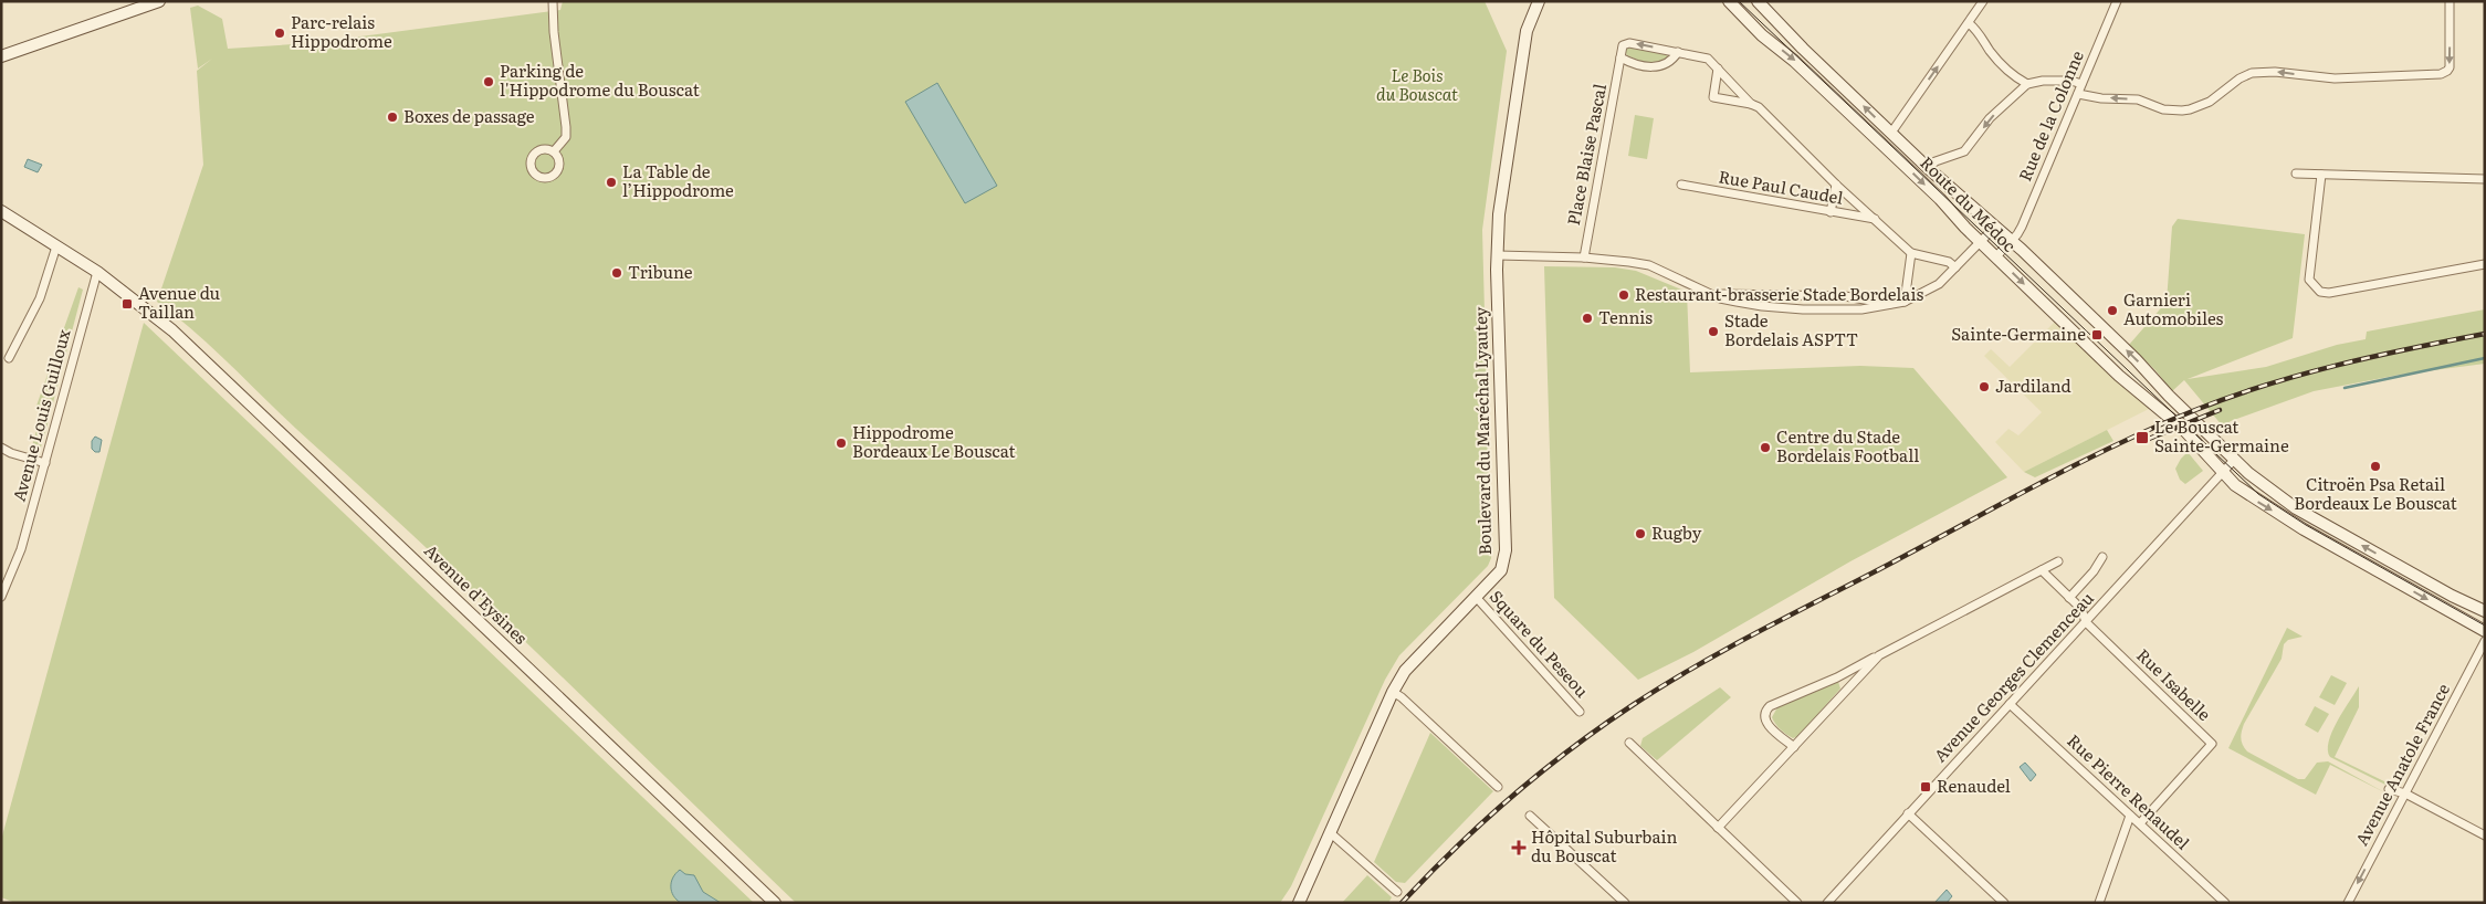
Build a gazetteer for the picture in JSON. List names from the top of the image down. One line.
{"streets":{"street":["Rue de la Colonne","Place Blaise Pascal","Rue Paul Caudel","Route du Médoc","Avenue Louis Guilloux","Boulevard du Maréchal Lyautey","Avenue d'Eysines","Square du Peseou","Avenue Georges Clemenceau","Rue Isabelle","Avenue Anatole France","Rue Pierre Renaudel"]},"crossings":[["Rue de la Colonne","Route du Médoc"],["Route du Médoc","Avenue Georges Clemenceau"],["Avenue Louis Guilloux","Avenue d'Eysines"],["Boulevard du Maréchal Lyautey","Square du Peseou"],["Avenue Georges Clemenceau","Rue Isabelle"],["Avenue Georges Clemenceau","Rue Pierre Renaudel"],["Rue Isabelle","Rue Pierre Renaudel"]],"one_way":["Avenue Anatole France"],"parks":["Le Bois du Bouscat"],"places":{"other":["Parc-relais Hippodrome","Parking de l'Hippodrome du Bouscat","Boxes de passage","La Table de l’Hippodrome","Tribune","Restaurant-brasserie Stade Bordelais","Garnieri Automobiles","Tennis","Stade Bordelais ASPTT","Jardiland","Hippodrome Bordeaux Le Bouscat","Centre du Stade Bordelais Football","Citroën Psa Retail Bordeaux Le Bouscat","Rugby"],"transit":["Avenue du Taillan","Sainte-Germaine","Le Bouscat Sainte-Germaine","Renaudel"],"health":["Hôpital Suburbain du Bouscat"]}}
